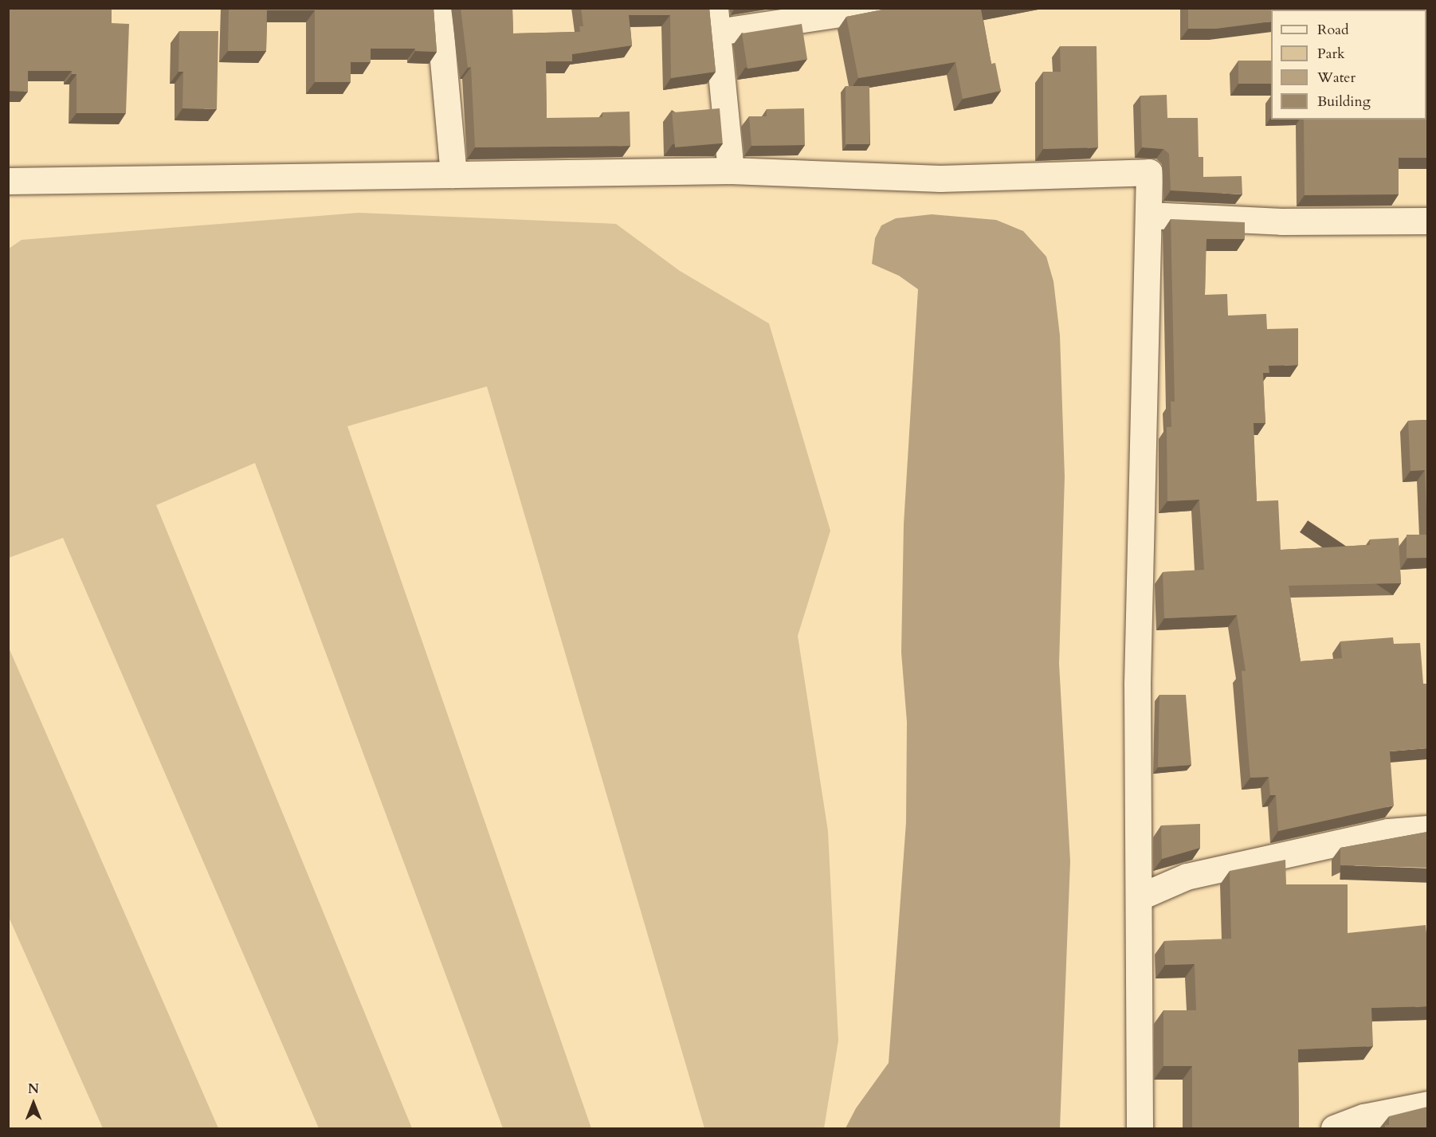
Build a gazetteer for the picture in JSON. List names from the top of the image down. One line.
{"legend":["Road","Park","Water","Building"],"north":"top"}
